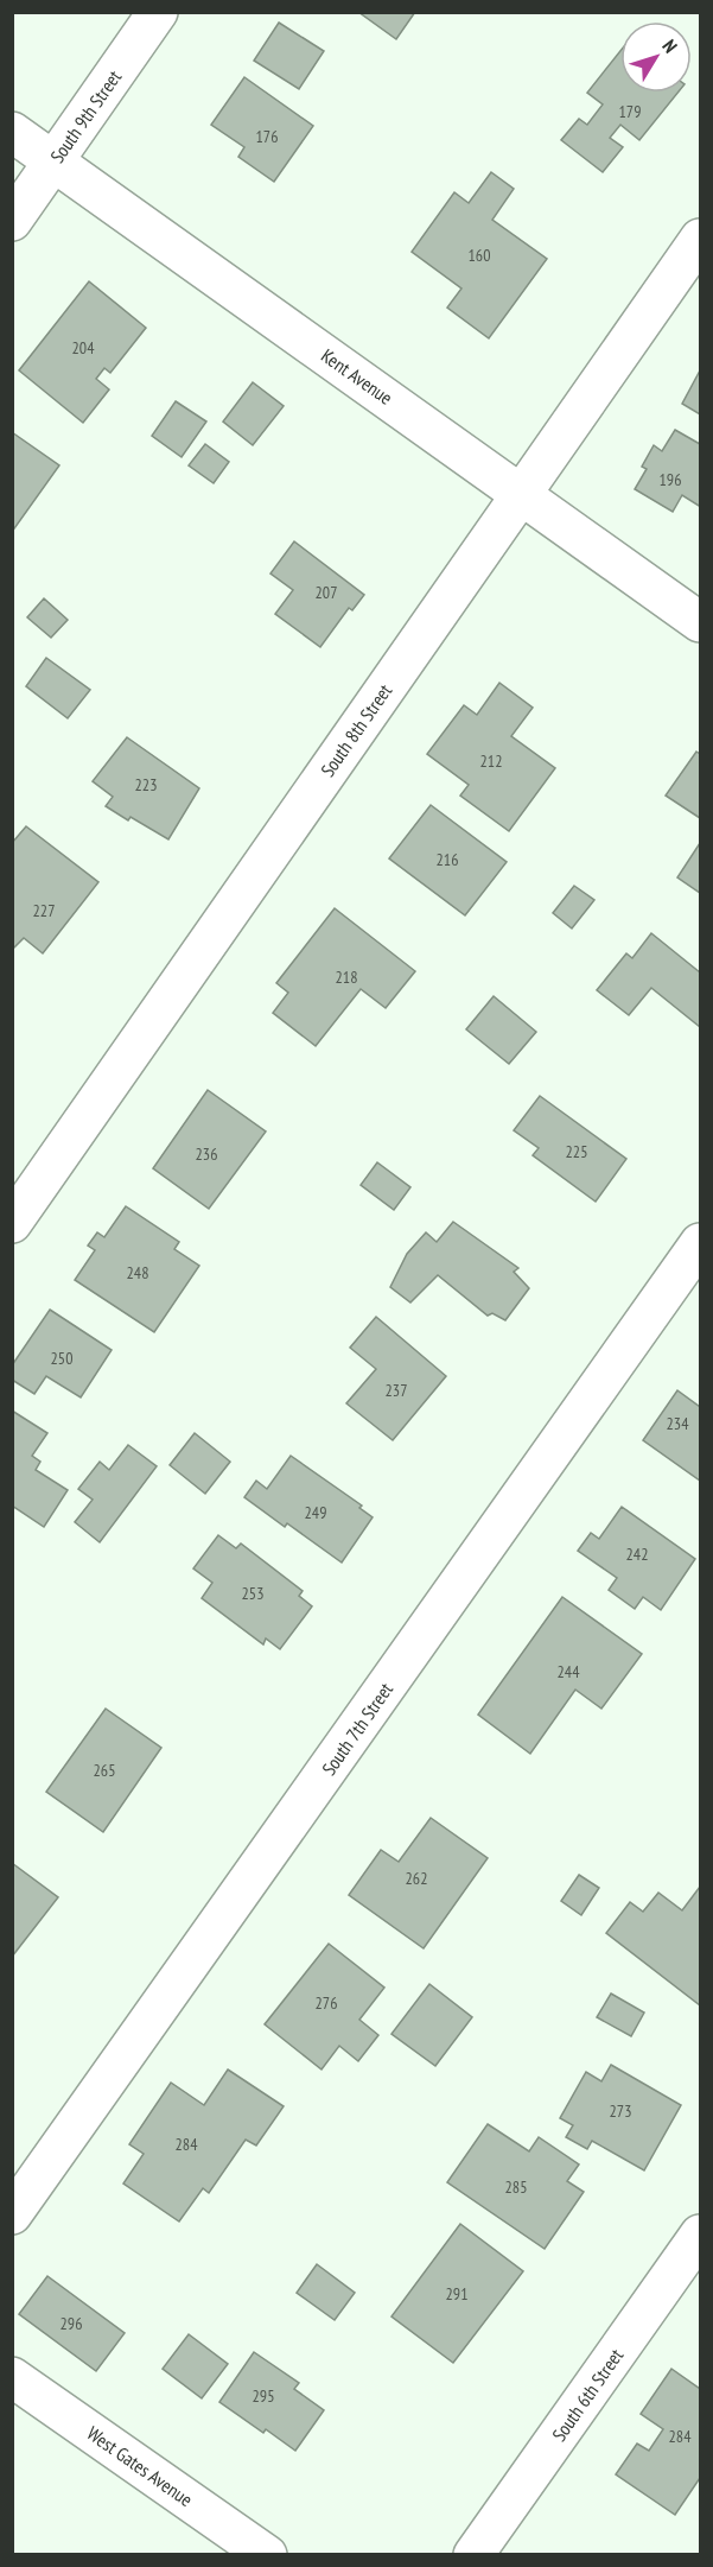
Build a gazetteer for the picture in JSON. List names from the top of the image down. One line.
{"streets":{"street":["South 9th Street","Kent Avenue","South 8th Street","South 7th Street","South 6th Street","West Gates Avenue"]},"crossings":[["South 9th Street","Kent Avenue"],["Kent Avenue","South 8th Street"]],"house_numbers":["179","176","160","204","196","207","212","223","216","227","218","225","236","248","250","237","234","249","242","253","244","265","262","276","273","284","285","291","296","295","284"],"north":"top right"}
